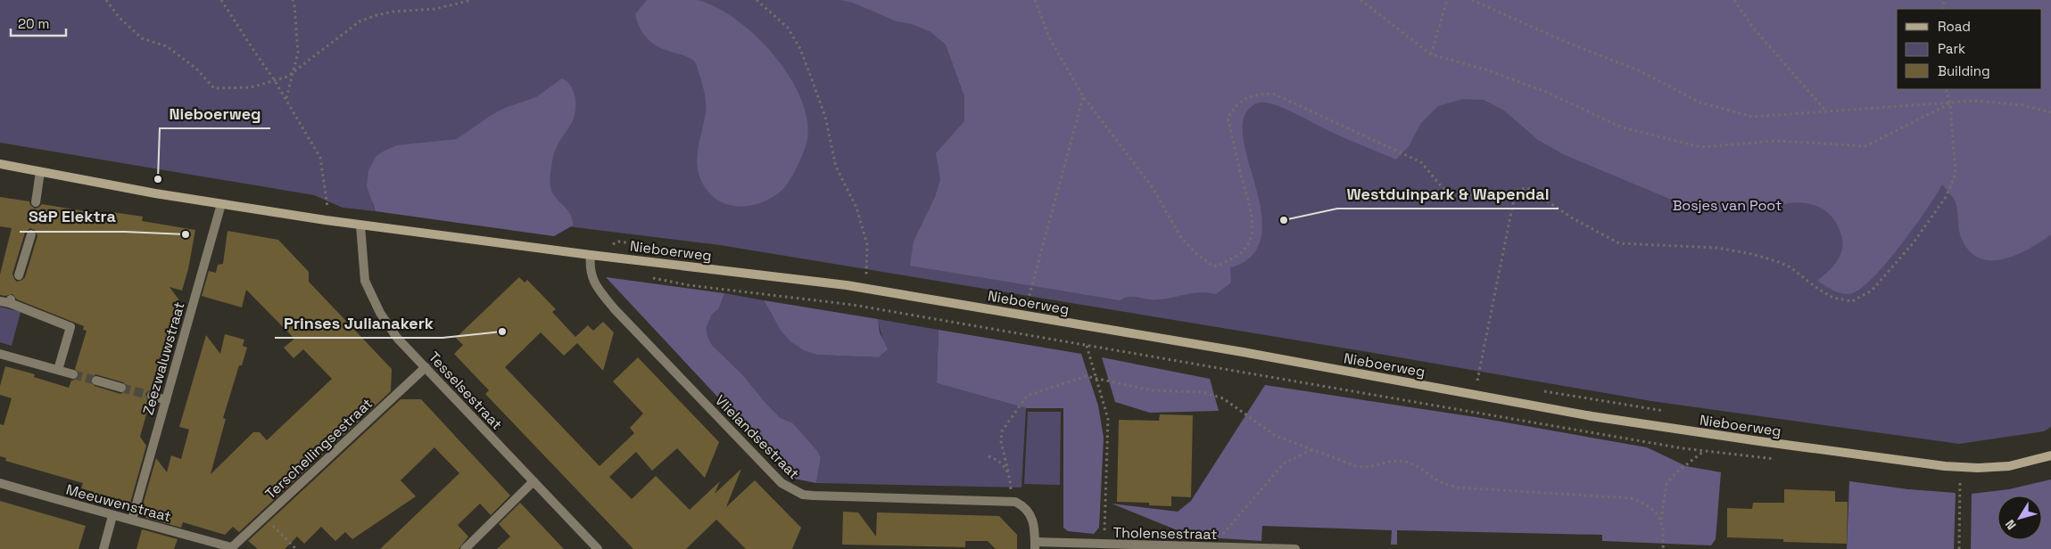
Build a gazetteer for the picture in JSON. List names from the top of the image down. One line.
{"streets":{"street":["Nieboerweg","Zeezwaluwstraat","Tesselsestraat","Vlielandsestraat","Terschellingsestraat","Meeuwenstraat","Tholensestraat"]},"crossings":[["Nieboerweg","Zeezwaluwstraat"],["Nieboerweg","Tesselsestraat"],["Nieboerweg","Vlielandsestraat"],["Zeezwaluwstraat","Meeuwenstraat"],["Tesselsestraat","Terschellingsestraat"],["Vlielandsestraat","Tholensestraat"],["Terschellingsestraat","Meeuwenstraat"]],"parks":["Bosjes van Poot"],"places":["Nieboerweg","Westduinpark & Wapendal","S&P Elektra","Prinses Julianakerk"],"legend":["Road","Park","Building"],"scale_bar":"20 m","north":"bottom left"}
